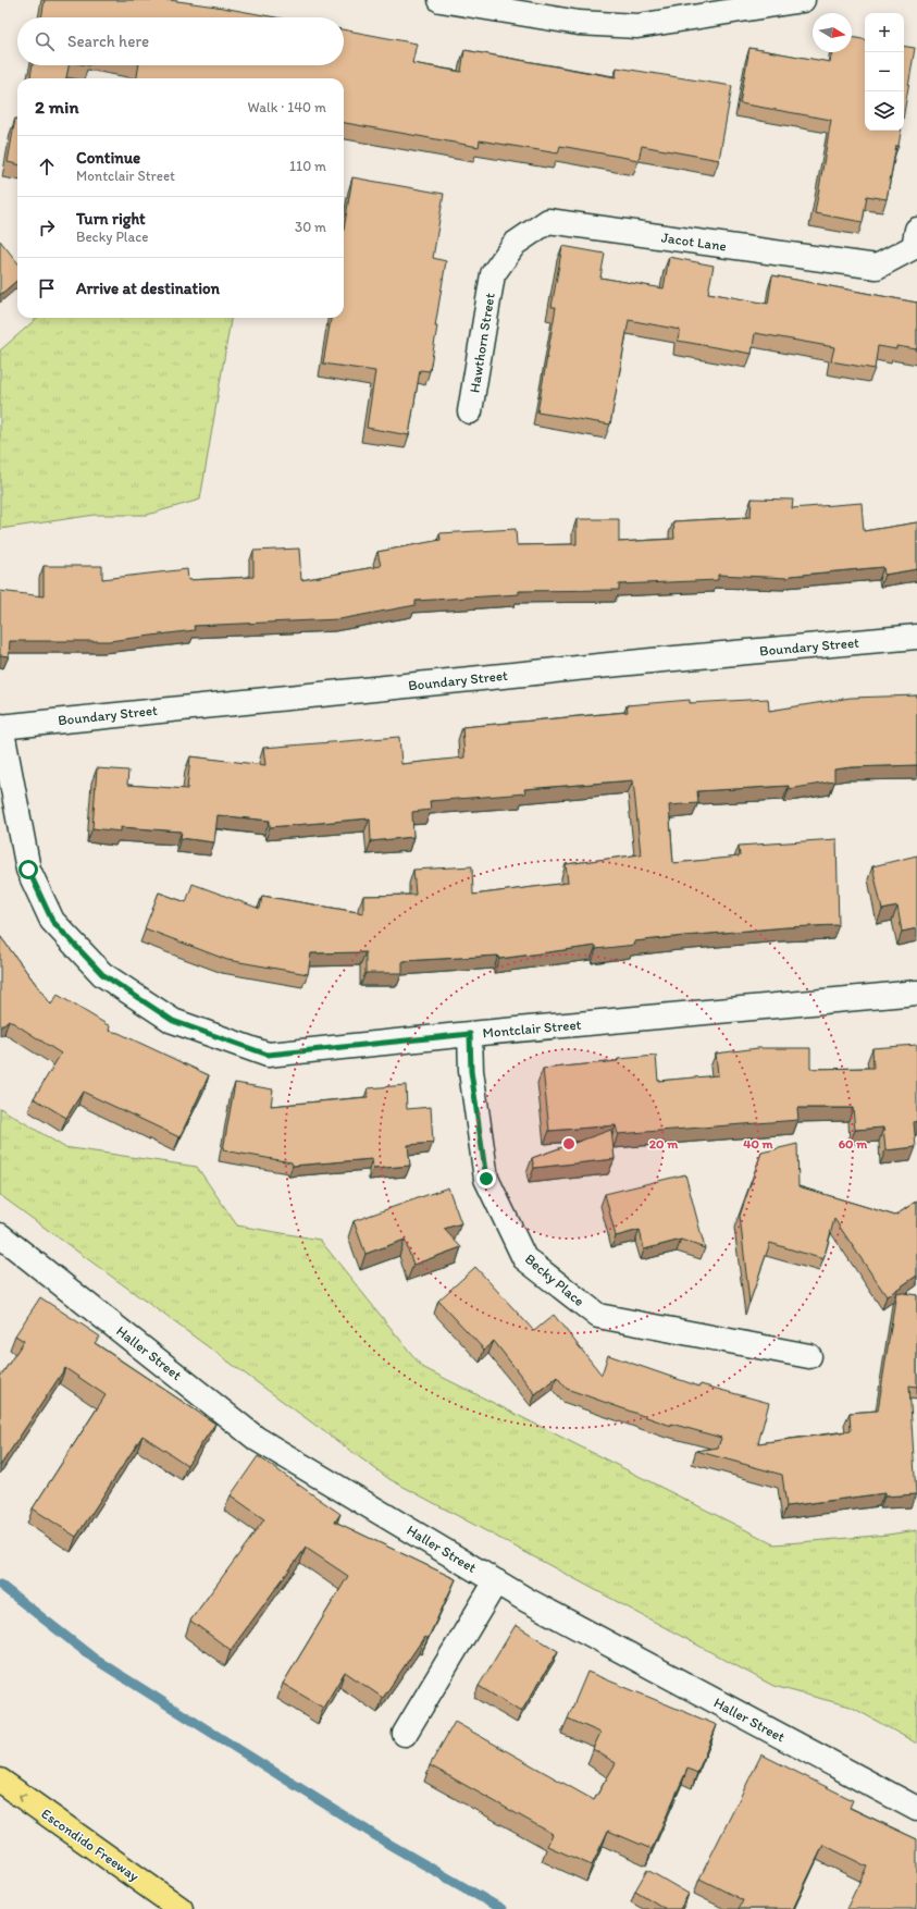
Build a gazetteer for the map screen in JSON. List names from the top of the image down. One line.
{"streets":{"highway":["Escondido Freeway"],"street":["Jacot Lane","Hawthorn Street","Boundary Street","Montclair Street","Becky Place","Haller Street"]},"crossings":[["Jacot Lane","Hawthorn Street"],["Boundary Street","Montclair Street"],["Montclair Street","Becky Place"]],"one_way":["Escondido Freeway"],"north":"right","page":{"map_buttons":["+","−"],"search":"Search here","heading":["2 min","Walk · 140 m"],"list":[["Continue","Montclair Street","110 m"],["Turn right","Becky Place","30 m"],"Arrive at destination"]},"rings":["20 m","40 m","60 m"]}
